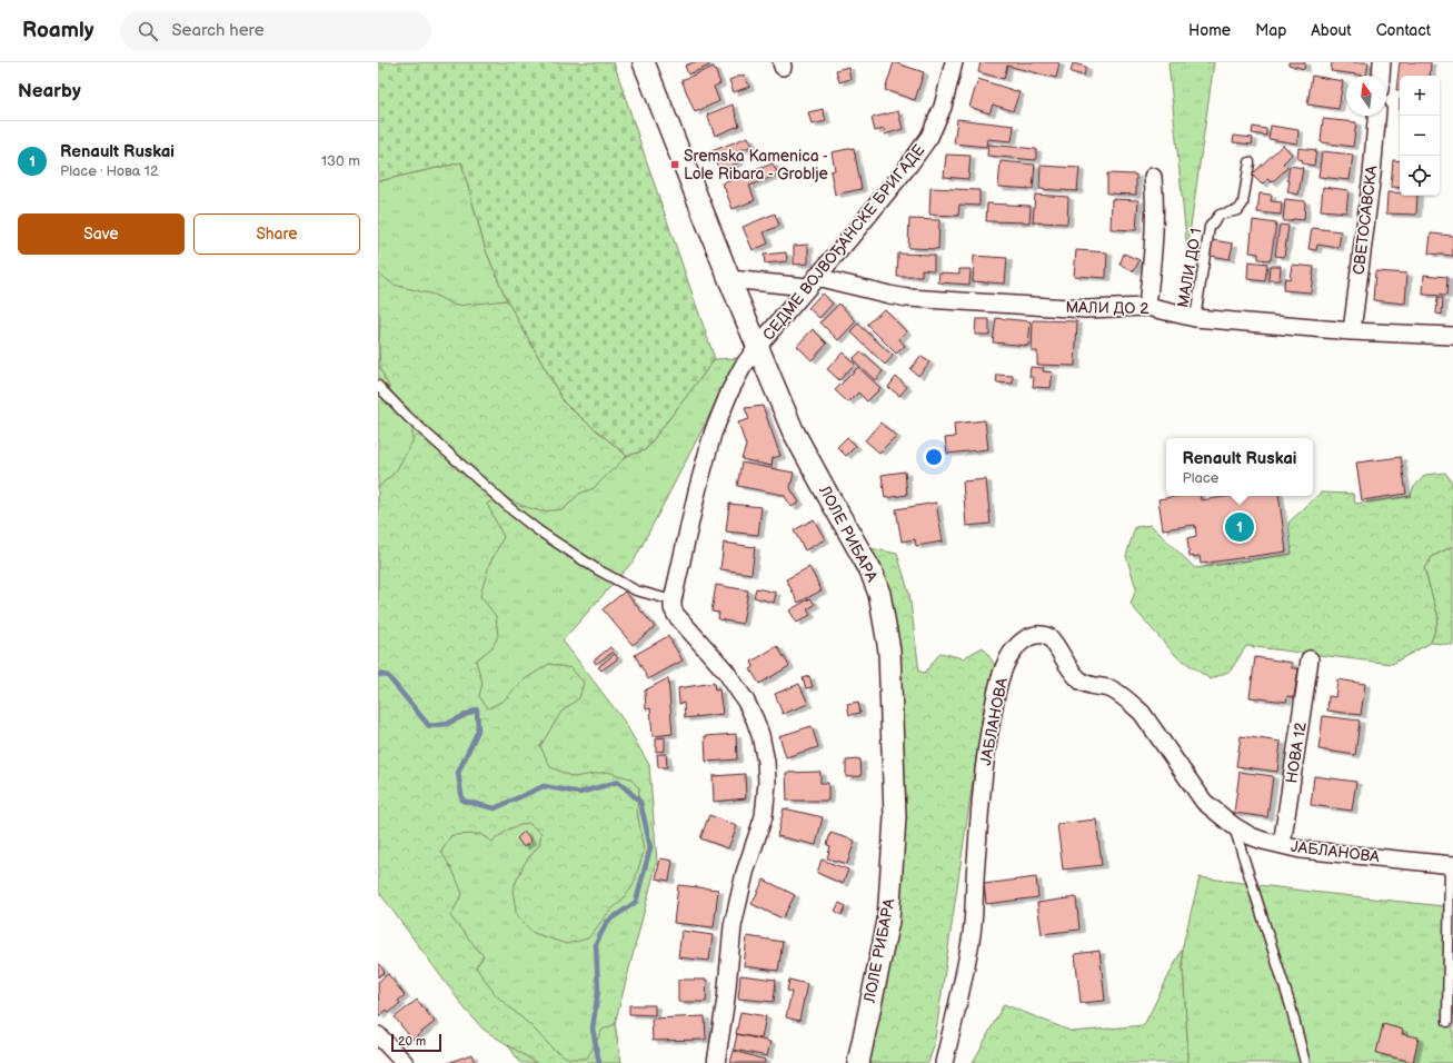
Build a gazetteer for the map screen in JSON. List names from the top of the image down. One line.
{"streets":{"street":["СВЕТОСАВСКА","СЕДМЕ ВОЈВОЂАНСКЕ БРИГАДЕ","МАЛИ ДО 2","ЛОЛЕ РИБАРА","ЈАБЛАНОВА","НОВА 12"],"lane":["МАЛИ ДО 1"]},"crossings":[["СВЕТОСАВСКА","МАЛИ ДО 2"],["СЕДМЕ ВОЈВОЂАНСКЕ БРИГАДЕ","МАЛИ ДО 2"],["СЕДМЕ ВОЈВОЂАНСКЕ БРИГАДЕ","ЛОЛЕ РИБАРА"],["МАЛИ ДО 1","МАЛИ ДО 2"],["МАЛИ ДО 2","ЛОЛЕ РИБАРА"],["ЈАБЛАНОВА","НОВА 12"]],"places":{"transit":["Sremska Kamenica - Lole Ribara - Groblje"]},"scale_bar":"20 m","north":"top","page":{"header":"Roamly","search":"Search here","nav":["Home","Map","About","Contact"],"heading":"Nearby","map_buttons":["+","−"],"list":[{"mark":"1","name":"Renault Ruskai","note":"Place · Нова 12","value":"130 m"}],"buttons":["Save","Share"],"popup":["Renault Ruskai","Place"],"pins":"1","scale":"20 m"}}
